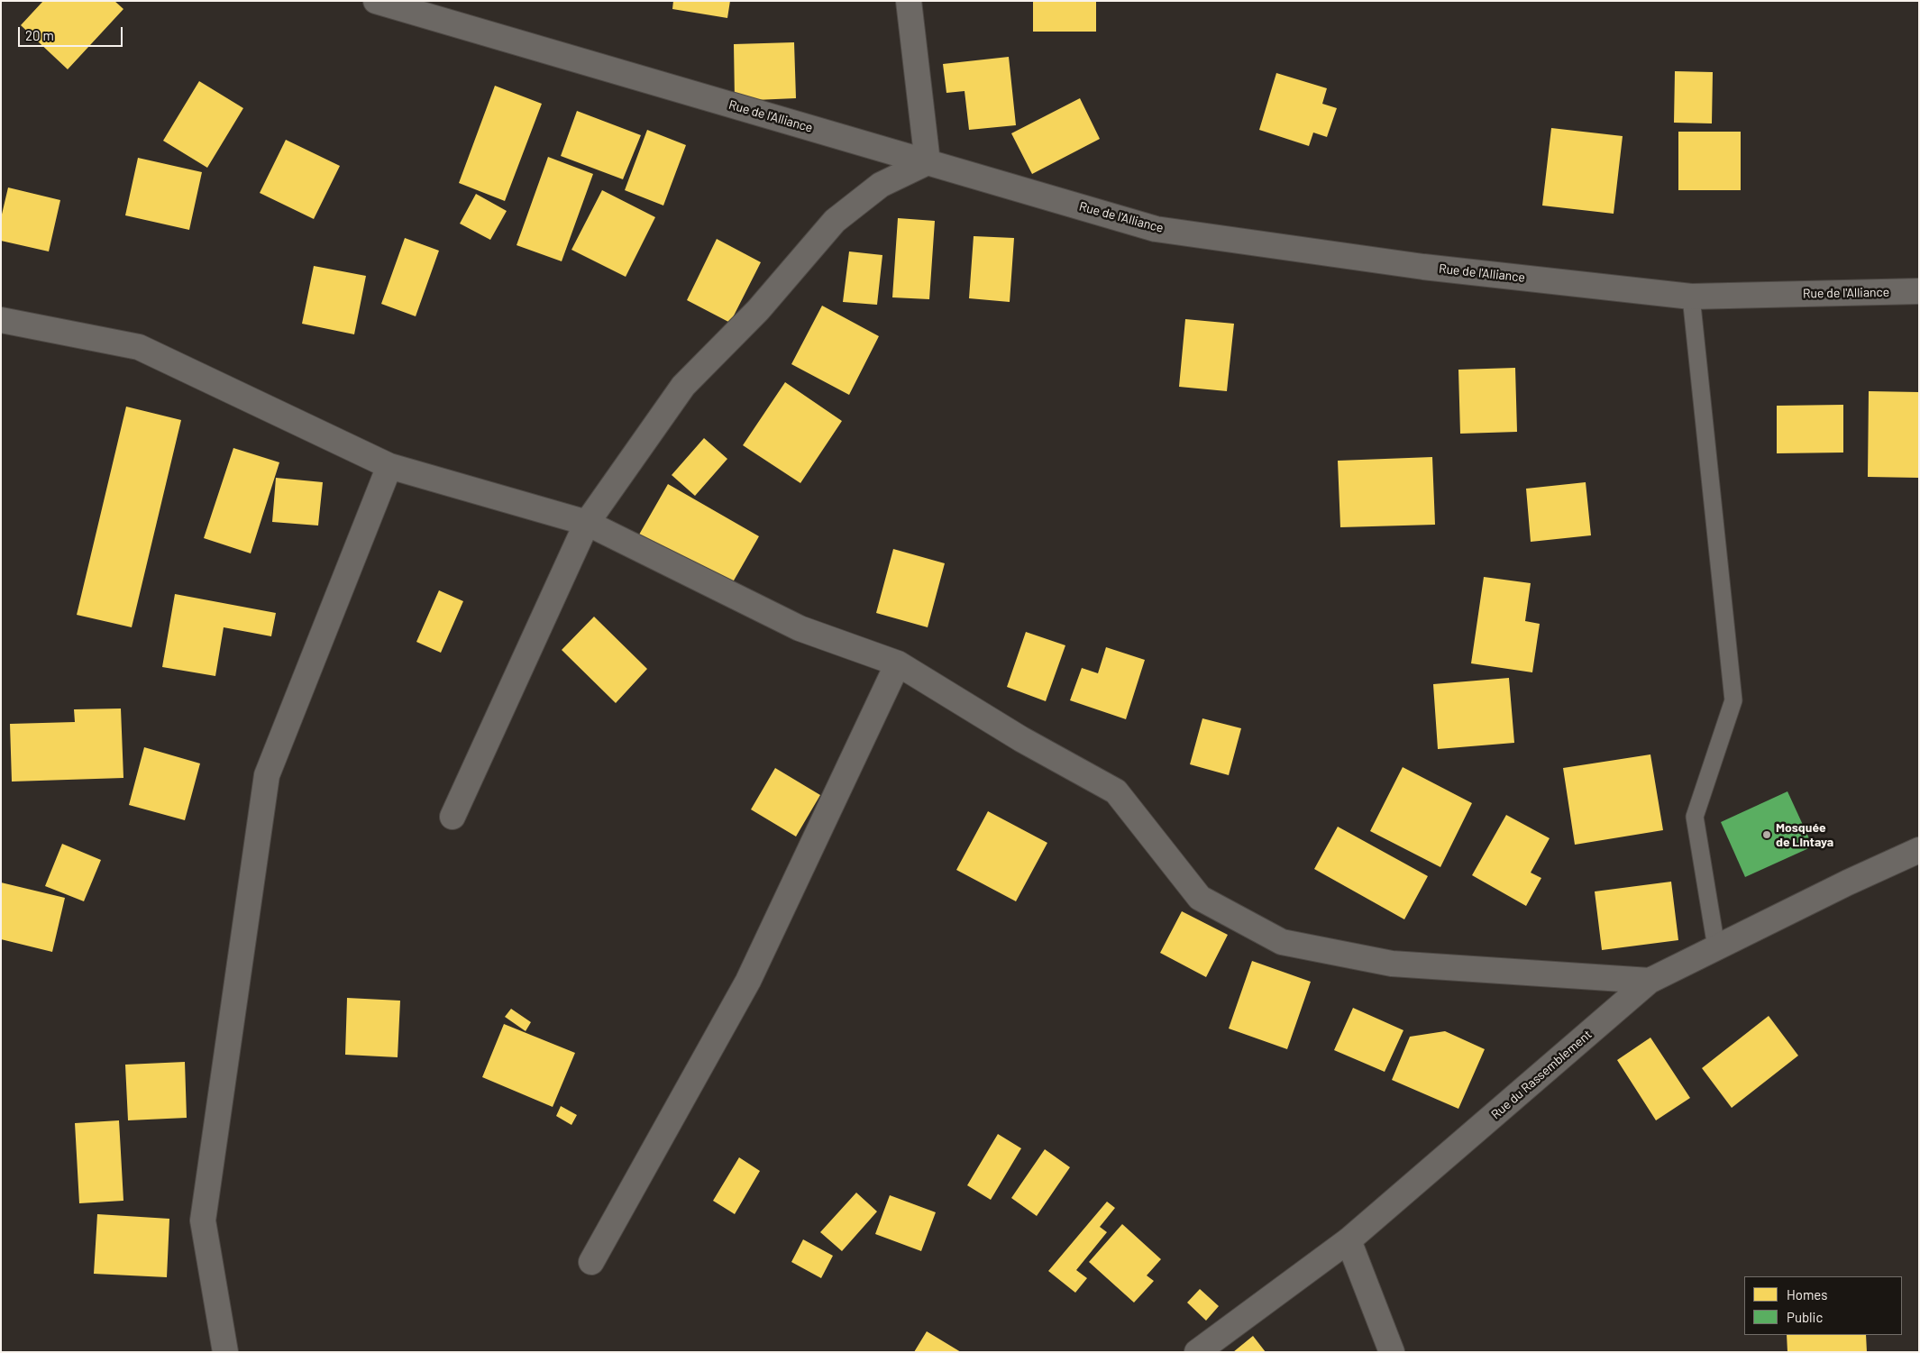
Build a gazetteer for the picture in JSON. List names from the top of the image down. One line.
{"streets":{"street":["Rue de l'Alliance","Rue du Rassemblement"]},"places":["Mosquée de Lintaya"],"legend":["Homes","Public"],"scale_bar":"20 m"}
